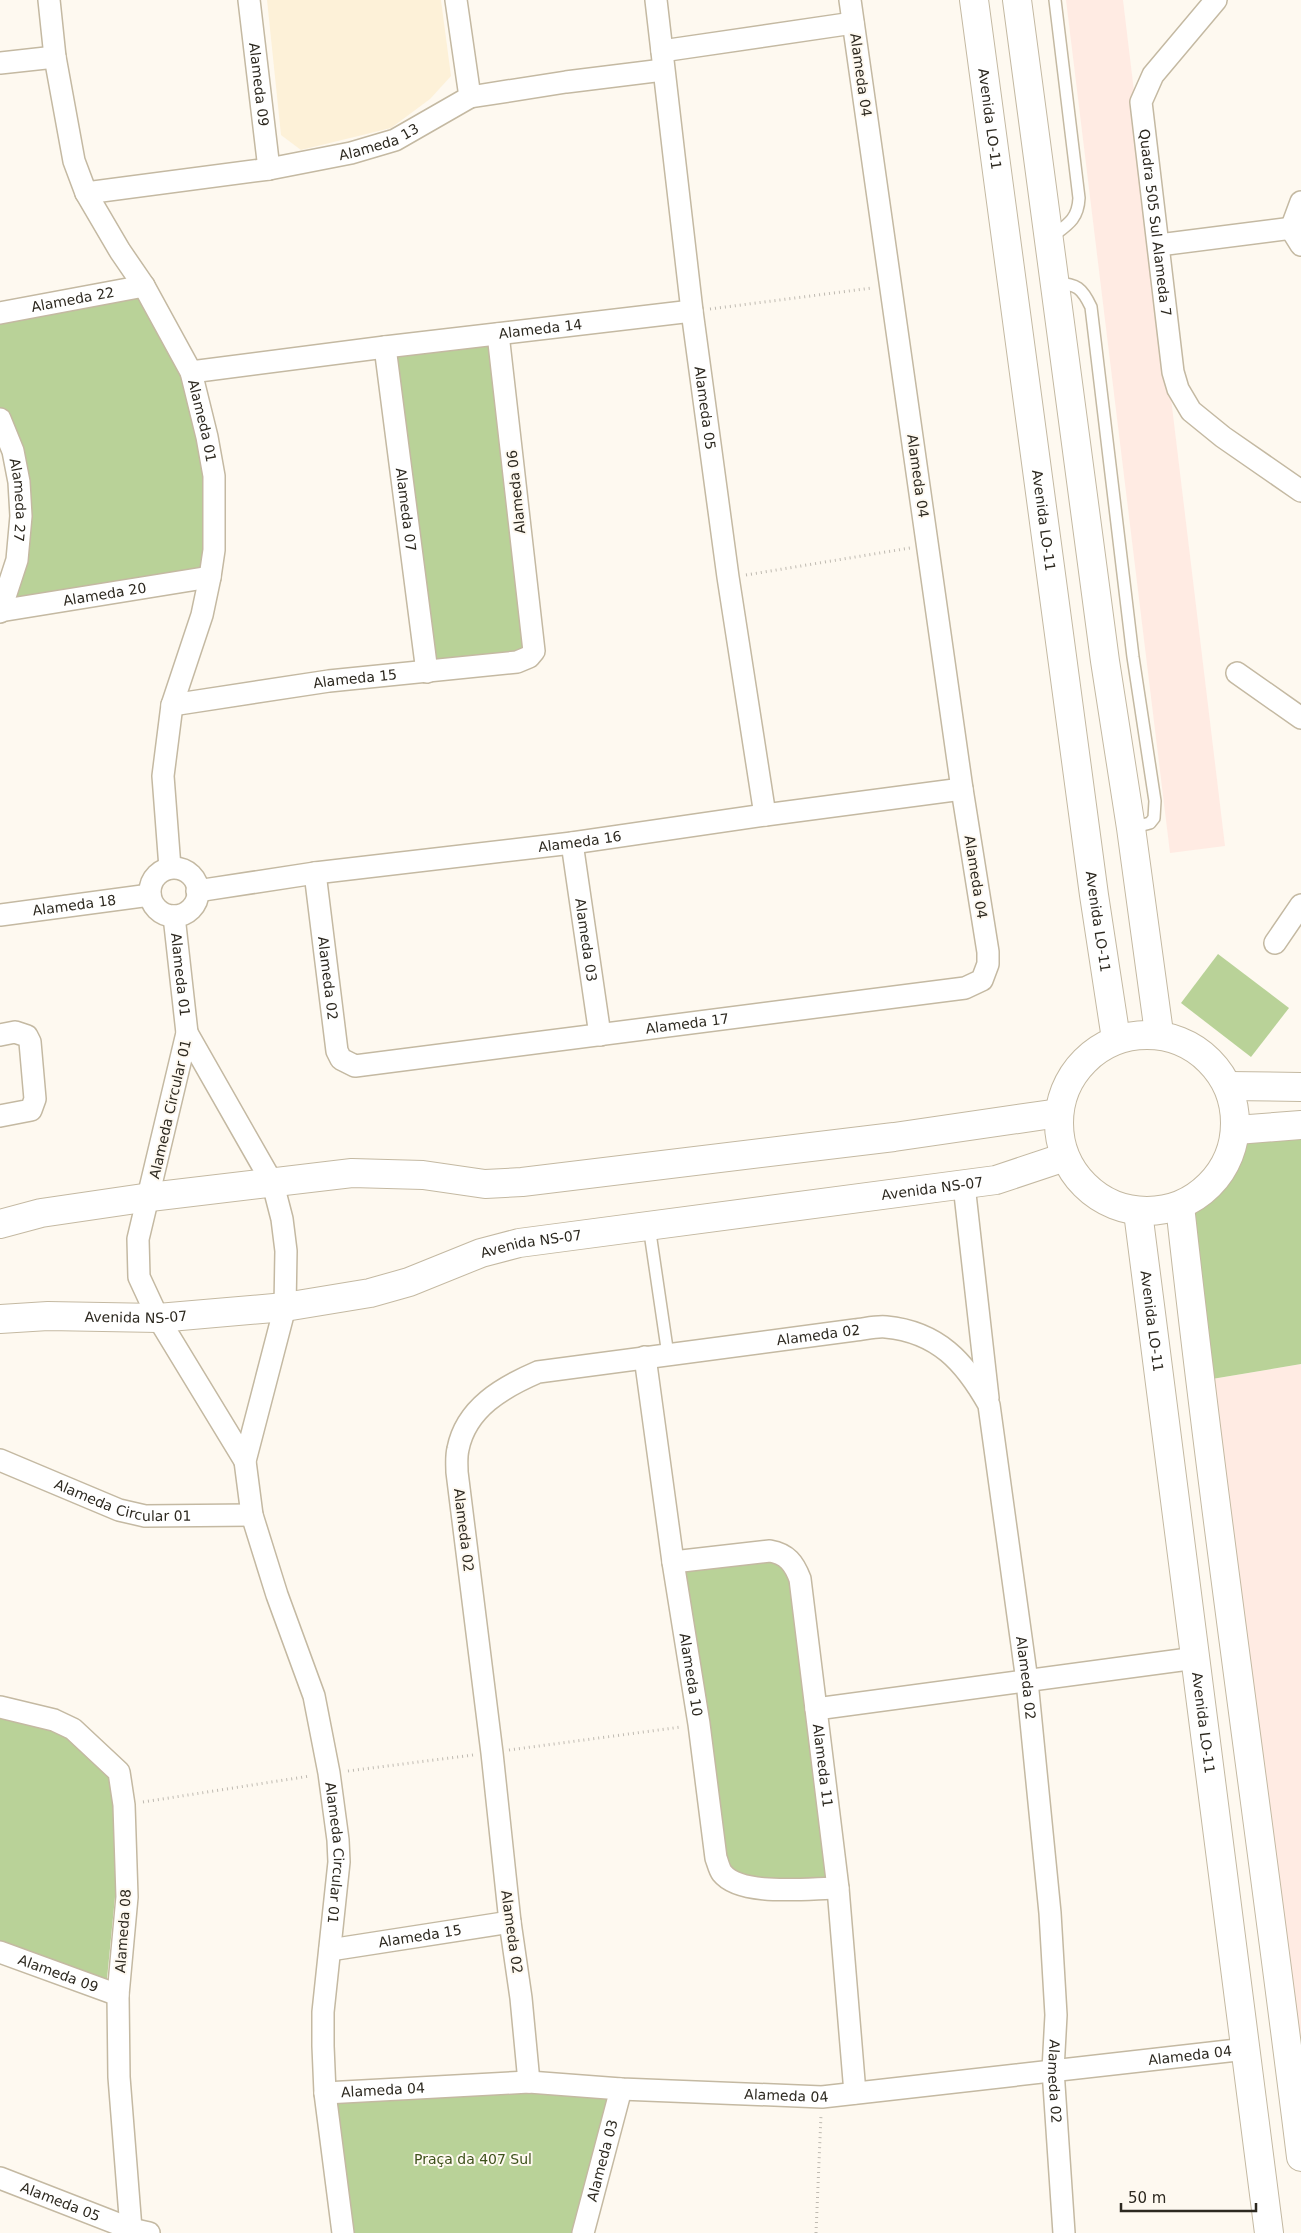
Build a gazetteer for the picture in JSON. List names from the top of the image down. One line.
{"streets":{"street":["Alameda 04","Alameda 09","Avenida LO-11","Alameda 13","Quadra 505 Sul Alameda 7","Alameda 22","Alameda 14","Alameda 05","Alameda 01","Alameda 06","Alameda 27","Alameda 07","Alameda 20","Alameda 15","Alameda 16","Alameda 18","Alameda 03","Alameda 02","Alameda 17","Alameda Circular 01","Avenida NS-07","Alameda 10","Alameda 11","Alameda 08"]},"crossings":[["Alameda 04","Avenida LO-11"],["Alameda 04","Alameda 13"],["Alameda 04","Alameda 16"],["Alameda 04","Alameda 03"],["Alameda 04","Alameda 02"],["Alameda 04","Alameda 17"],["Alameda 04","Alameda Circular 01"],["Alameda 04","Alameda 11"],["Alameda 09","Alameda 13"],["Alameda 09","Alameda 08"],["Avenida LO-11","Avenida NS-07"],["Alameda 13","Alameda 05"],["Alameda 13","Alameda 01"],["Alameda 22","Alameda 01"],["Alameda 14","Alameda 05"],["Alameda 14","Alameda 01"],["Alameda 14","Alameda 06"],["Alameda 14","Alameda 07"],["Alameda 05","Alameda 16"],["Alameda 05","Alameda 08"],["Alameda 01","Alameda 20"],["Alameda 01","Alameda 15"],["Alameda 01","Alameda 16"],["Alameda 01","Alameda 18"],["Alameda 01","Alameda Circular 01"],["Alameda 06","Alameda 15"],["Alameda 27","Alameda 20"],["Alameda 07","Alameda 15"],["Alameda 15","Alameda 02"],["Alameda 15","Alameda Circular 01"],["Alameda 16","Alameda 18"],["Alameda 16","Alameda 03"],["Alameda 16","Alameda 02"],["Alameda 03","Alameda 17"],["Alameda 02","Alameda 17"],["Alameda 02","Alameda 10"],["Alameda Circular 01","Avenida NS-07"],["Alameda 10","Alameda 11"]],"parks":["Praça da 407 Sul"],"scale_bar":"50 m"}
